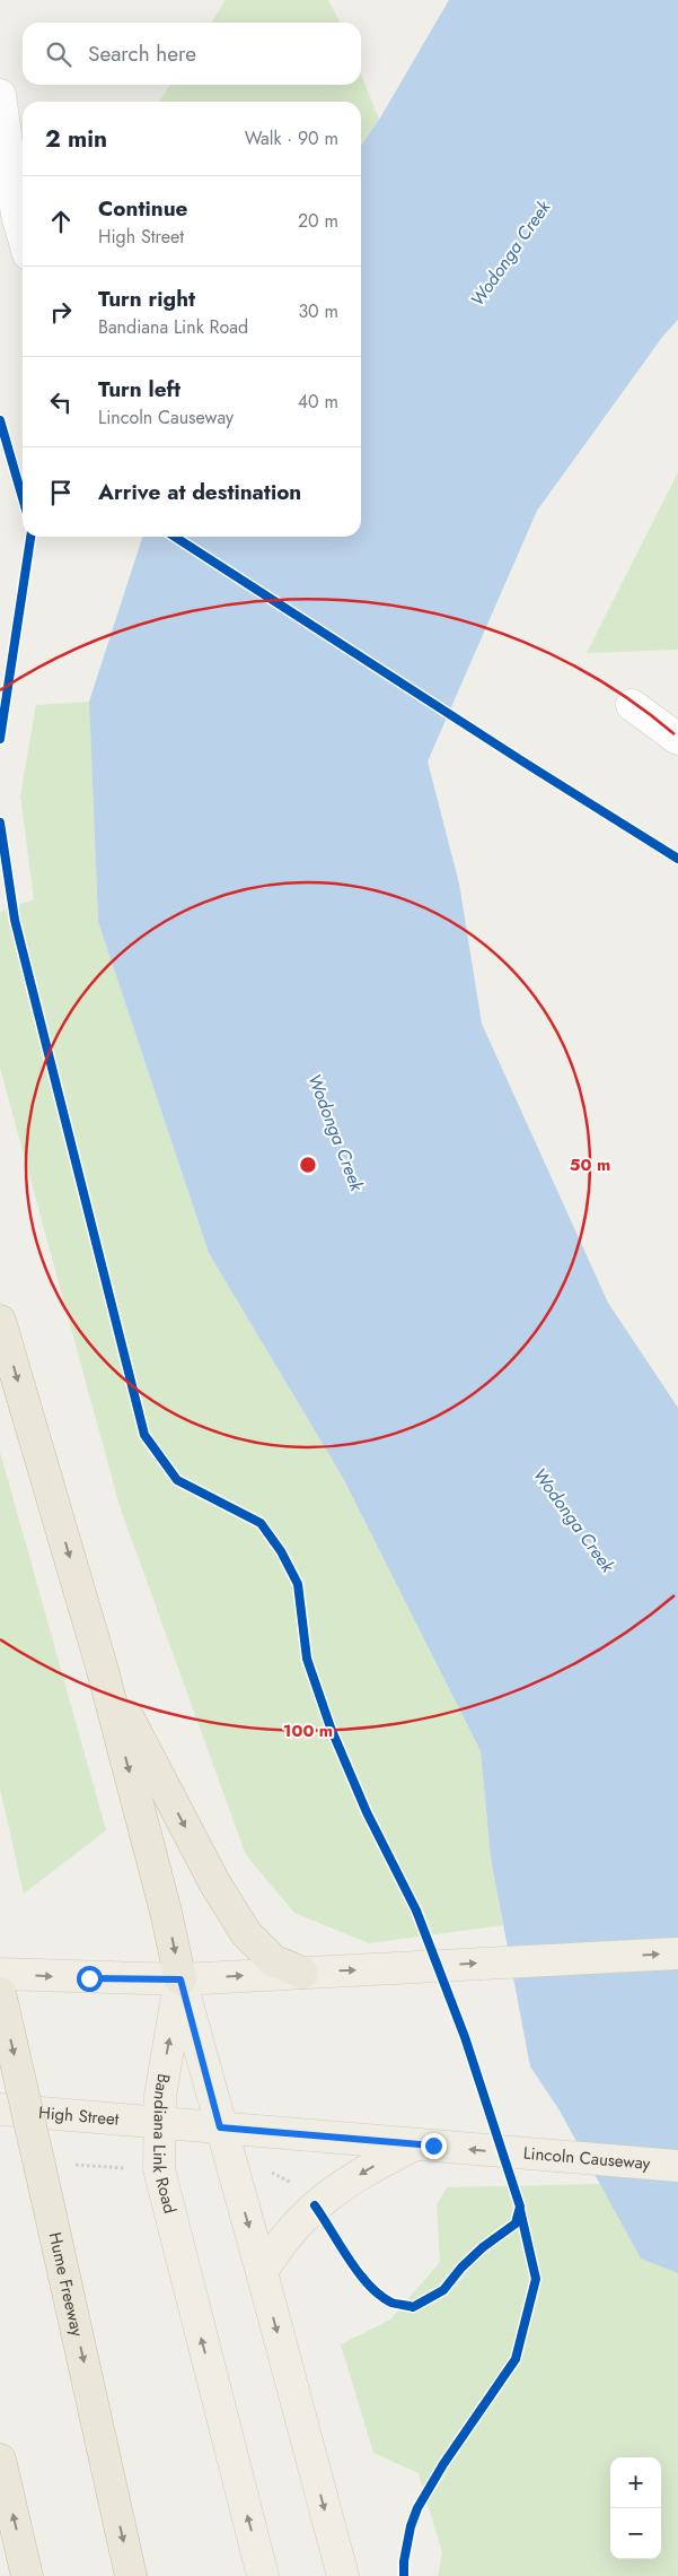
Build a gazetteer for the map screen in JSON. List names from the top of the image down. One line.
{"streets":{"highway":["Hume Freeway"],"main road":["High Street","Bandiana Link Road","Lincoln Causeway"]},"crossings":[["High Street","Bandiana Link Road"],["High Street","Lincoln Causeway"],["Bandiana Link Road","Lincoln Causeway"]],"water":["Wodonga Creek"],"page":{"search":"Search here","heading":["2 min","Walk · 90 m"],"list":[["Continue","High Street","20 m"],["Turn right","Bandiana Link Road","30 m"],["Turn left","Lincoln Causeway","40 m"],"Arrive at destination"],"map_buttons":["+","−"]},"rings":["50 m","100 m"]}
